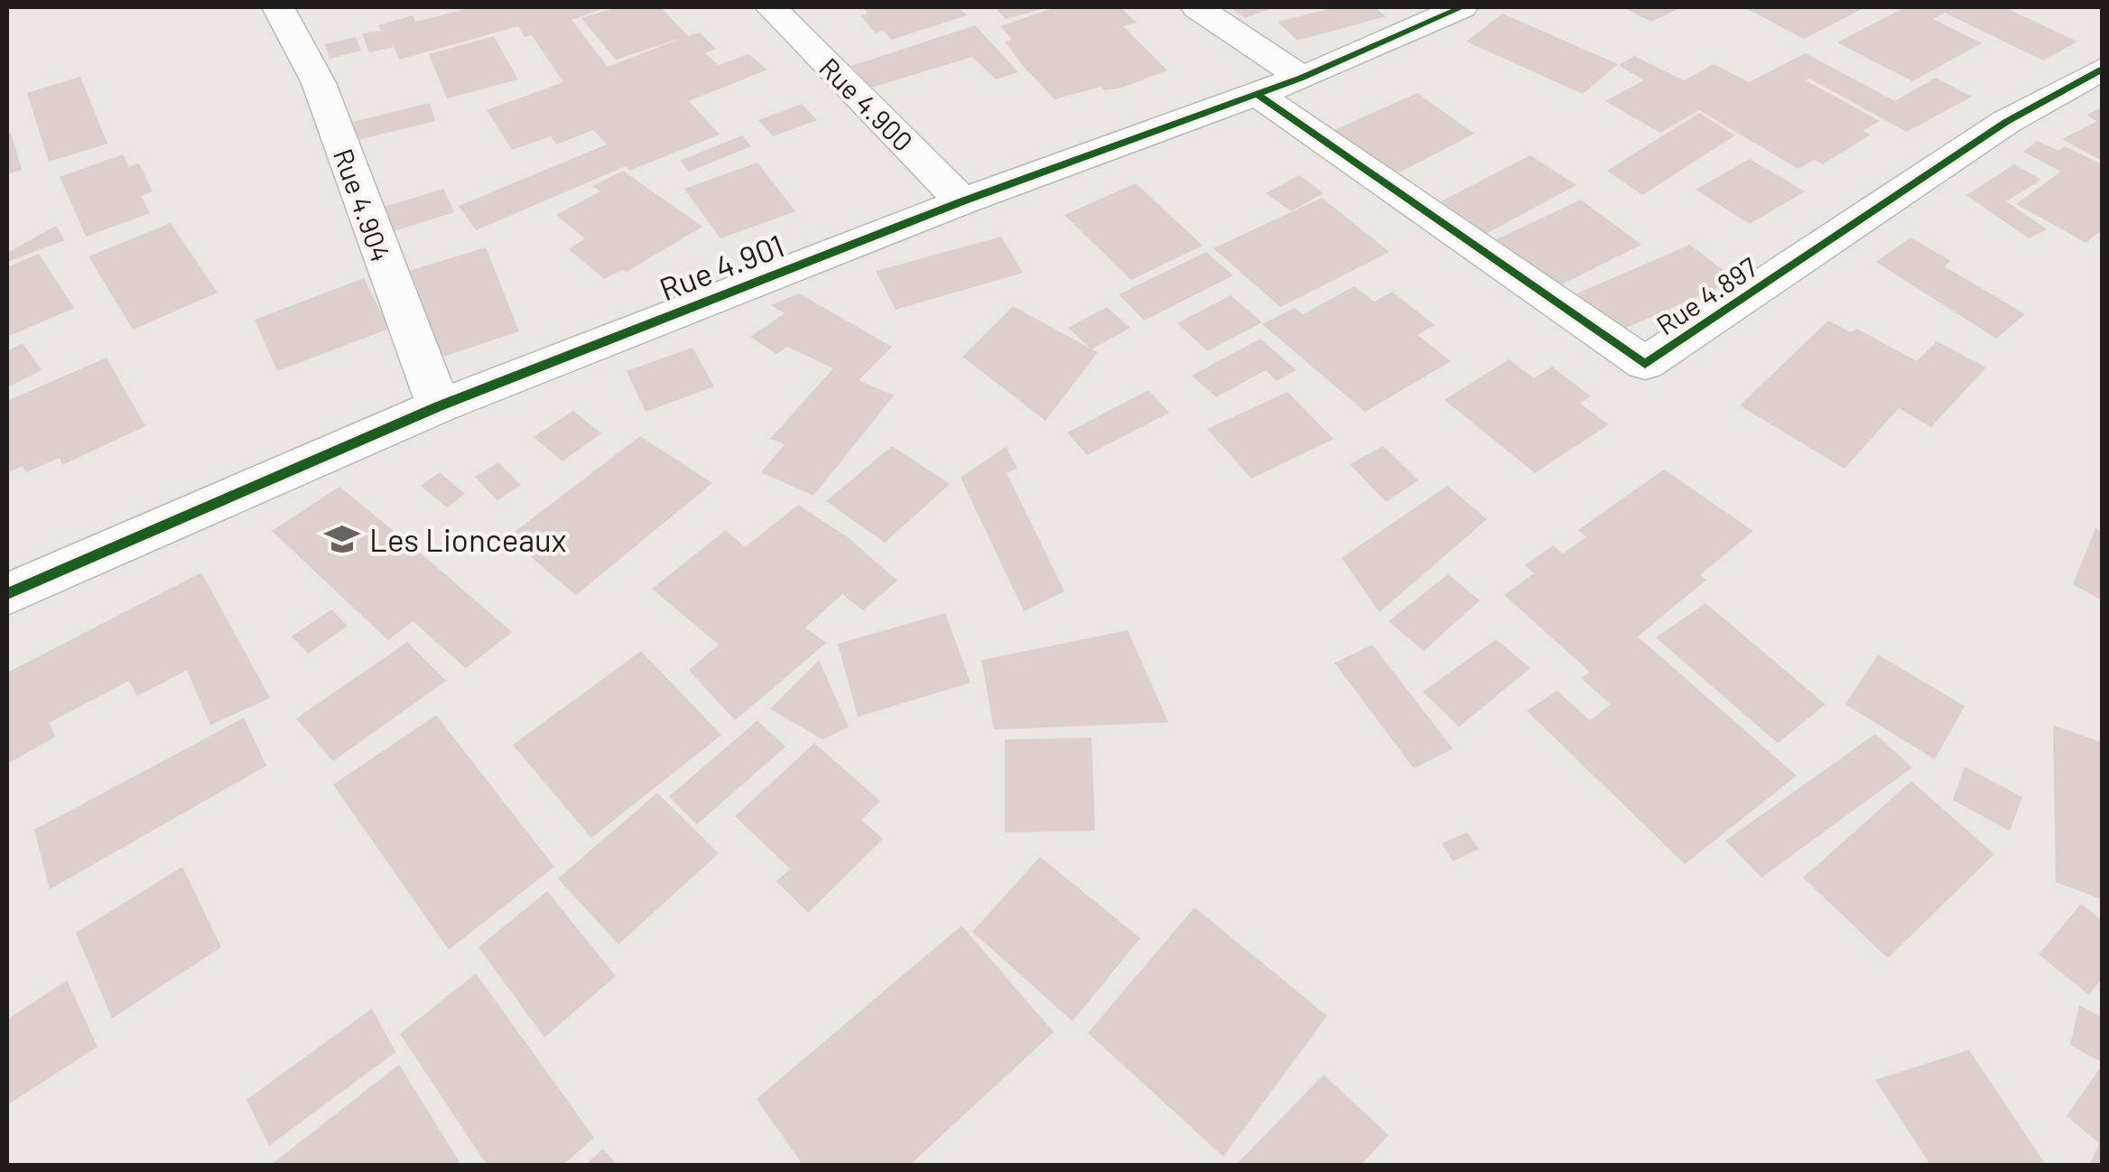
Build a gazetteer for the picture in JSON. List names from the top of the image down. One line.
{"streets":{"street":["Rue 4.900","Rue 4.904","Rue 4.901","Rue 4.897"]},"crossings":[["Rue 4.900","Rue 4.901"],["Rue 4.904","Rue 4.901"],["Rue 4.901","Rue 4.897"]],"places":{"school or university":["Les Lionceaux"]}}
